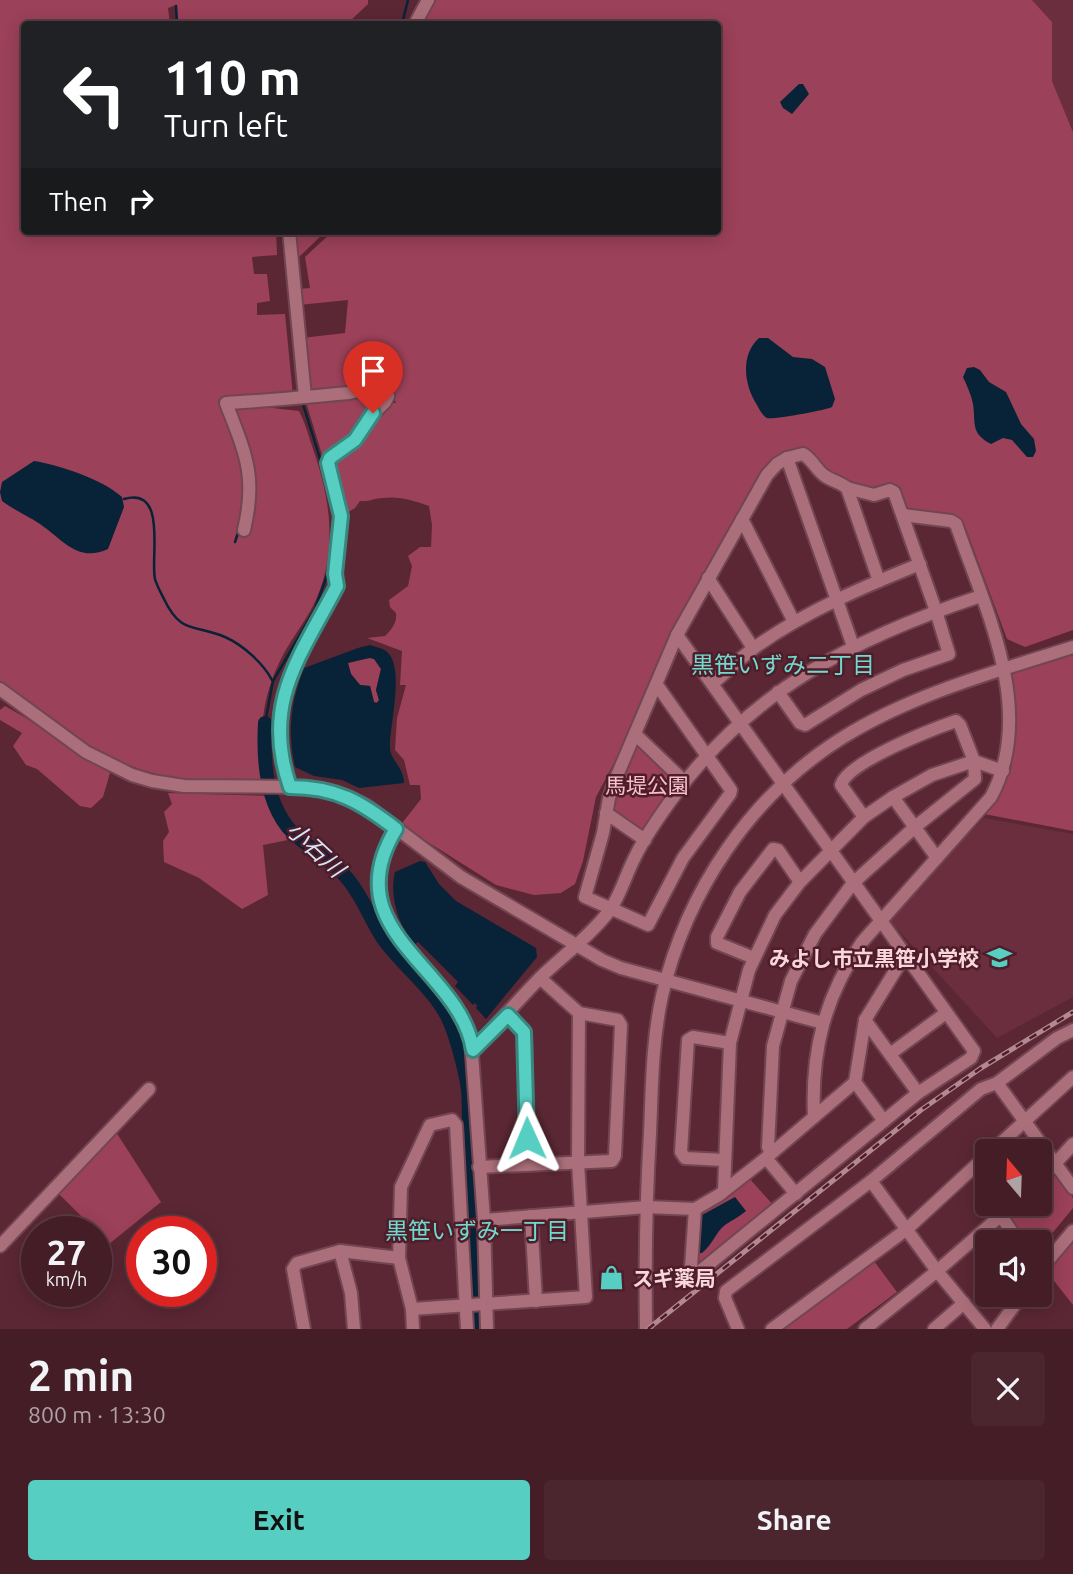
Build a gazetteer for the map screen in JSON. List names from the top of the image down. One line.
{"districts":["黒笹いずみ二丁目","黒笹いずみ一丁目"],"water":["小石川"],"parks":["馬堤公園"],"places":{"school or university":["みよし市立黒笹小学校"],"shop":["スギ薬局"]},"north":"top","page":{"turn":["110 m","Turn left"],"then":"Then","speed":"27 km/h","limit":"30","heading":["2 min","800 m · 13:30"],"buttons":["Exit","Share"]}}
